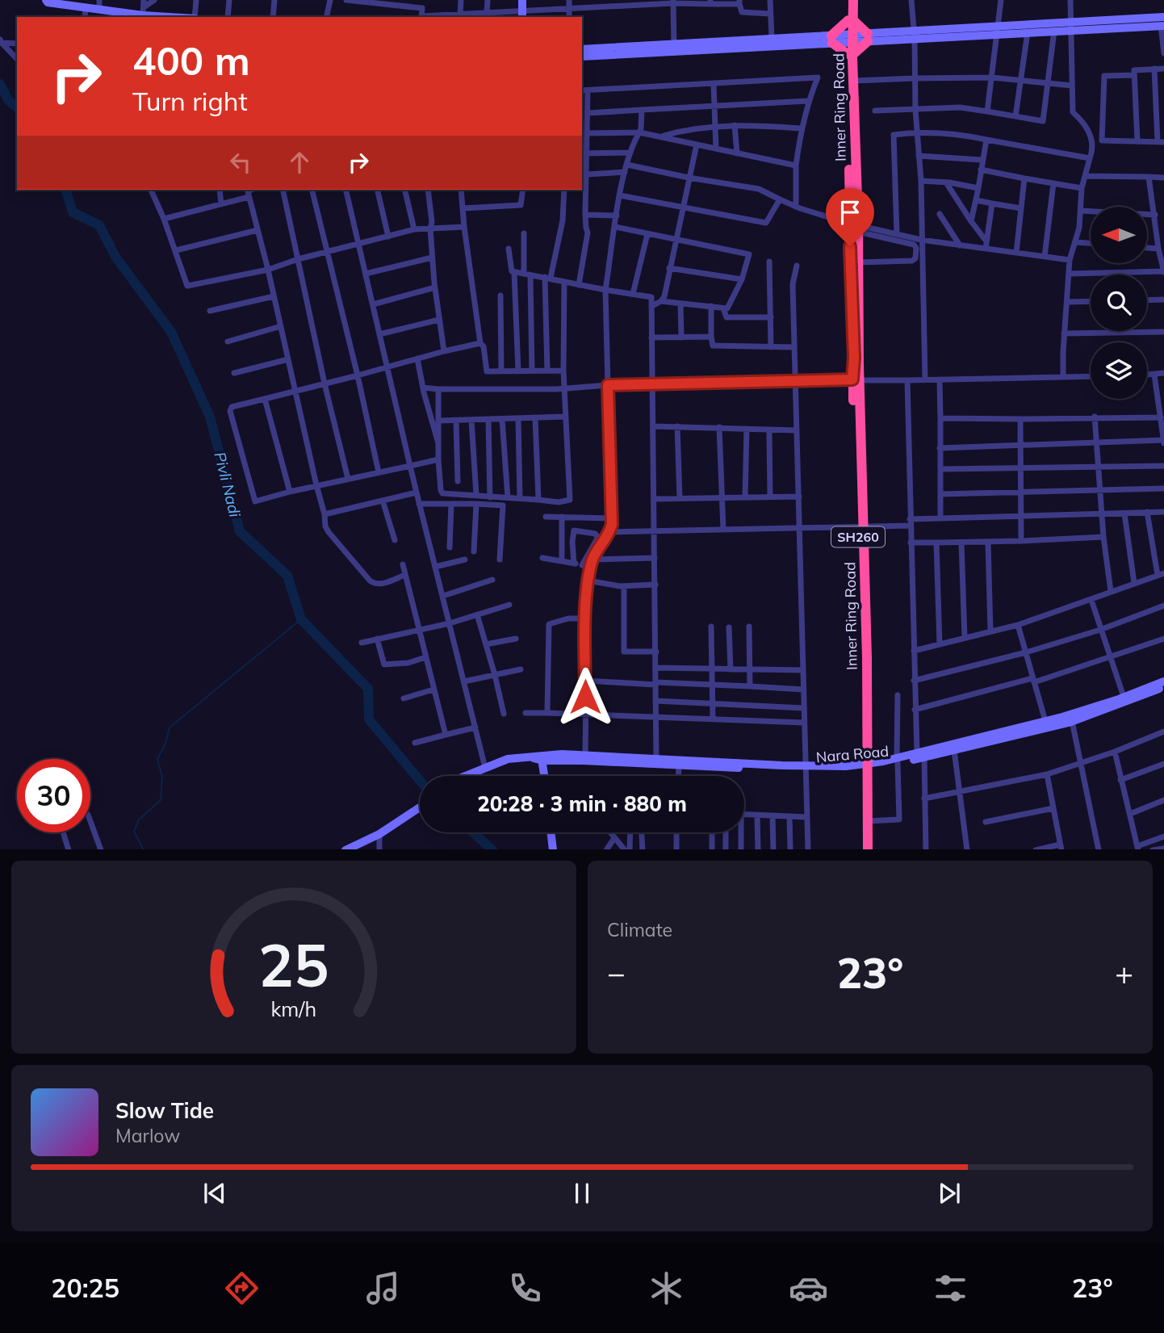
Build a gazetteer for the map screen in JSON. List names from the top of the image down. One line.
{"streets":{"highway":["Inner Ring Road"],"main road":["Nara Road"]},"crossings":[["Inner Ring Road","Nara Road"]],"water":["Pivli Nadi"],"north":"left","page":{"turn":["400 m","Turn right"],"limit":"30","trip":"20:28 · 3 min · 880 m","tile":"Climate","heat":["−","23°","+"],"song":["Slow Tide","Marlow"],"tabs":["20:25","23°"],"gauge":["25","km/h"]}}
